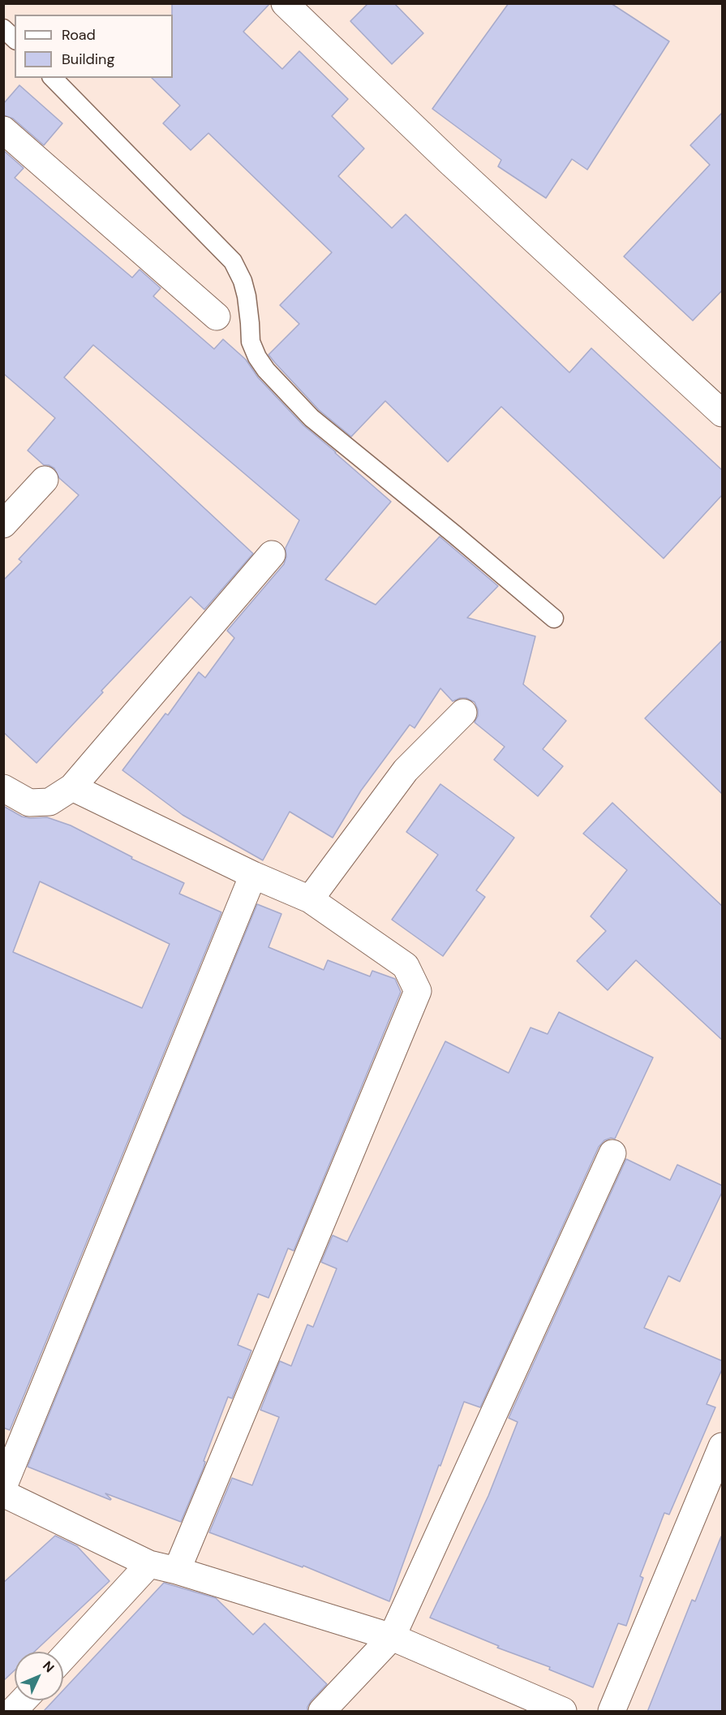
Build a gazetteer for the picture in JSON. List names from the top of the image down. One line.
{"legend":["Road","Building"],"north":"top right"}
